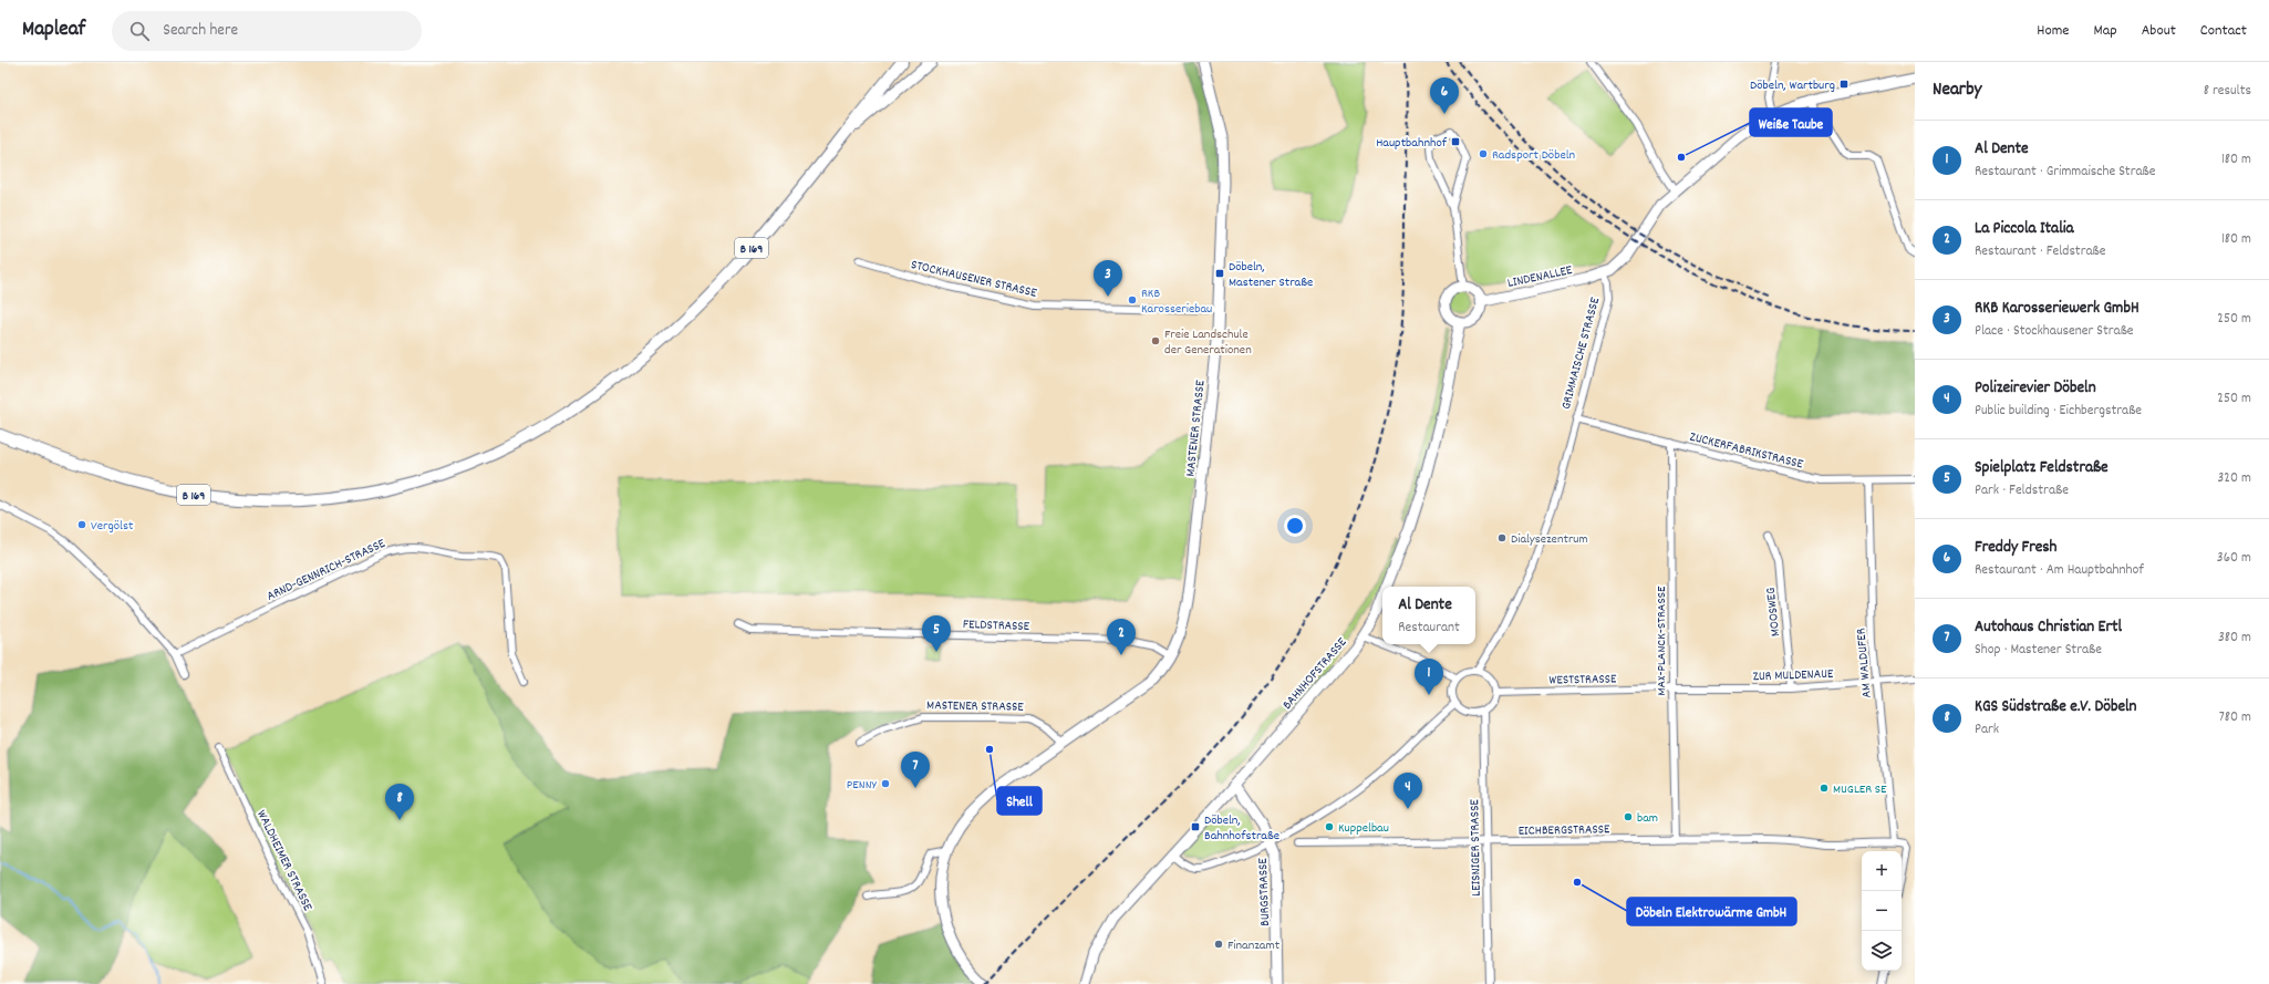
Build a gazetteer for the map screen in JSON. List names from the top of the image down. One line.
{"streets":{"main road":["B 169","LINDENALLEE","MASTENER STRASSE","BAHNHOFSTRASSE","BURGSTRASSE"],"street":["STOCKHAUSENER STRASSE","GRIMMAISCHE STRASSE","ZUCKERFABRIKSTRASSE","ARND-GENNRICH-STRASSE","MOOSWEG","FELDSTRASSE","MAX-PLANCK-STRASSE","AM WALDUFER","ZUR MULDENAUE","WESTSTRASSE","EICHBERGSTRASSE","LEISNIGER STRASSE","WALDHEIMER STRASSE"]},"crossings":[["LINDENALLEE","GRIMMAISCHE STRASSE"],["LINDENALLEE","BAHNHOFSTRASSE"],["STOCKHAUSENER STRASSE","MASTENER STRASSE"],["GRIMMAISCHE STRASSE","ZUCKERFABRIKSTRASSE"],["GRIMMAISCHE STRASSE","WESTSTRASSE"],["GRIMMAISCHE STRASSE","LEISNIGER STRASSE"],["MASTENER STRASSE","FELDSTRASSE"],["ZUCKERFABRIKSTRASSE","MAX-PLANCK-STRASSE"],["ZUCKERFABRIKSTRASSE","AM WALDUFER"],["MOOSWEG","ZUR MULDENAUE"],["MAX-PLANCK-STRASSE","ZUR MULDENAUE"],["MAX-PLANCK-STRASSE","WESTSTRASSE"],["MAX-PLANCK-STRASSE","EICHBERGSTRASSE"],["AM WALDUFER","ZUR MULDENAUE"],["AM WALDUFER","EICHBERGSTRASSE"],["BAHNHOFSTRASSE","BURGSTRASSE"],["ZUR MULDENAUE","WESTSTRASSE"],["WESTSTRASSE","LEISNIGER STRASSE"],["EICHBERGSTRASSE","LEISNIGER STRASSE"]],"places":{"transit":["Döbeln, Wartburg","Hauptbahnhof","Döbeln, Mastener Straße","Döbeln, Bahnhofstraße"],"other":["Radsport Döbeln","Weiße Taube","RKB Karosseriebau","Freie Landschule der Generationen","Vergölst","Dialysezentrum","Shell","PENNY","MUGLER SE","bam","Kuppelbau","Döbeln Elektrowärme GmbH","Finanzamt"]},"page":{"header":"Mapleaf","search":"Search here","nav":["Home","Map","About","Contact"],"heading":["Nearby","8 results"],"pins":["6","3","5","2","1","7","4","8"],"list":[{"mark":"1","name":"Al Dente","note":"Restaurant · Grimmaische Straße","value":"180 m"},{"mark":"2","name":"La Piccola Italia","note":"Restaurant · Feldstraße","value":"180 m"},{"mark":"3","name":"RKB Karosseriewerk GmbH","note":"Place · Stockhausener Straße","value":"250 m"},{"mark":"4","name":"Polizeirevier Döbeln","note":"Public building · Eichbergstraße","value":"250 m"},{"mark":"5","name":"Spielplatz Feldstraße","note":"Park · Feldstraße","value":"320 m"},{"mark":"6","name":"Freddy Fresh","note":"Restaurant · Am Hauptbahnhof","value":"360 m"},{"mark":"7","name":"Autohaus Christian Ertl","note":"Shop · Mastener Straße","value":"380 m"},{"mark":"8","name":"KGS Südstraße e.V. Döbeln","note":"Park","value":"780 m"}],"popup":["Al Dente","Restaurant"],"map_buttons":["+","−"]}}
